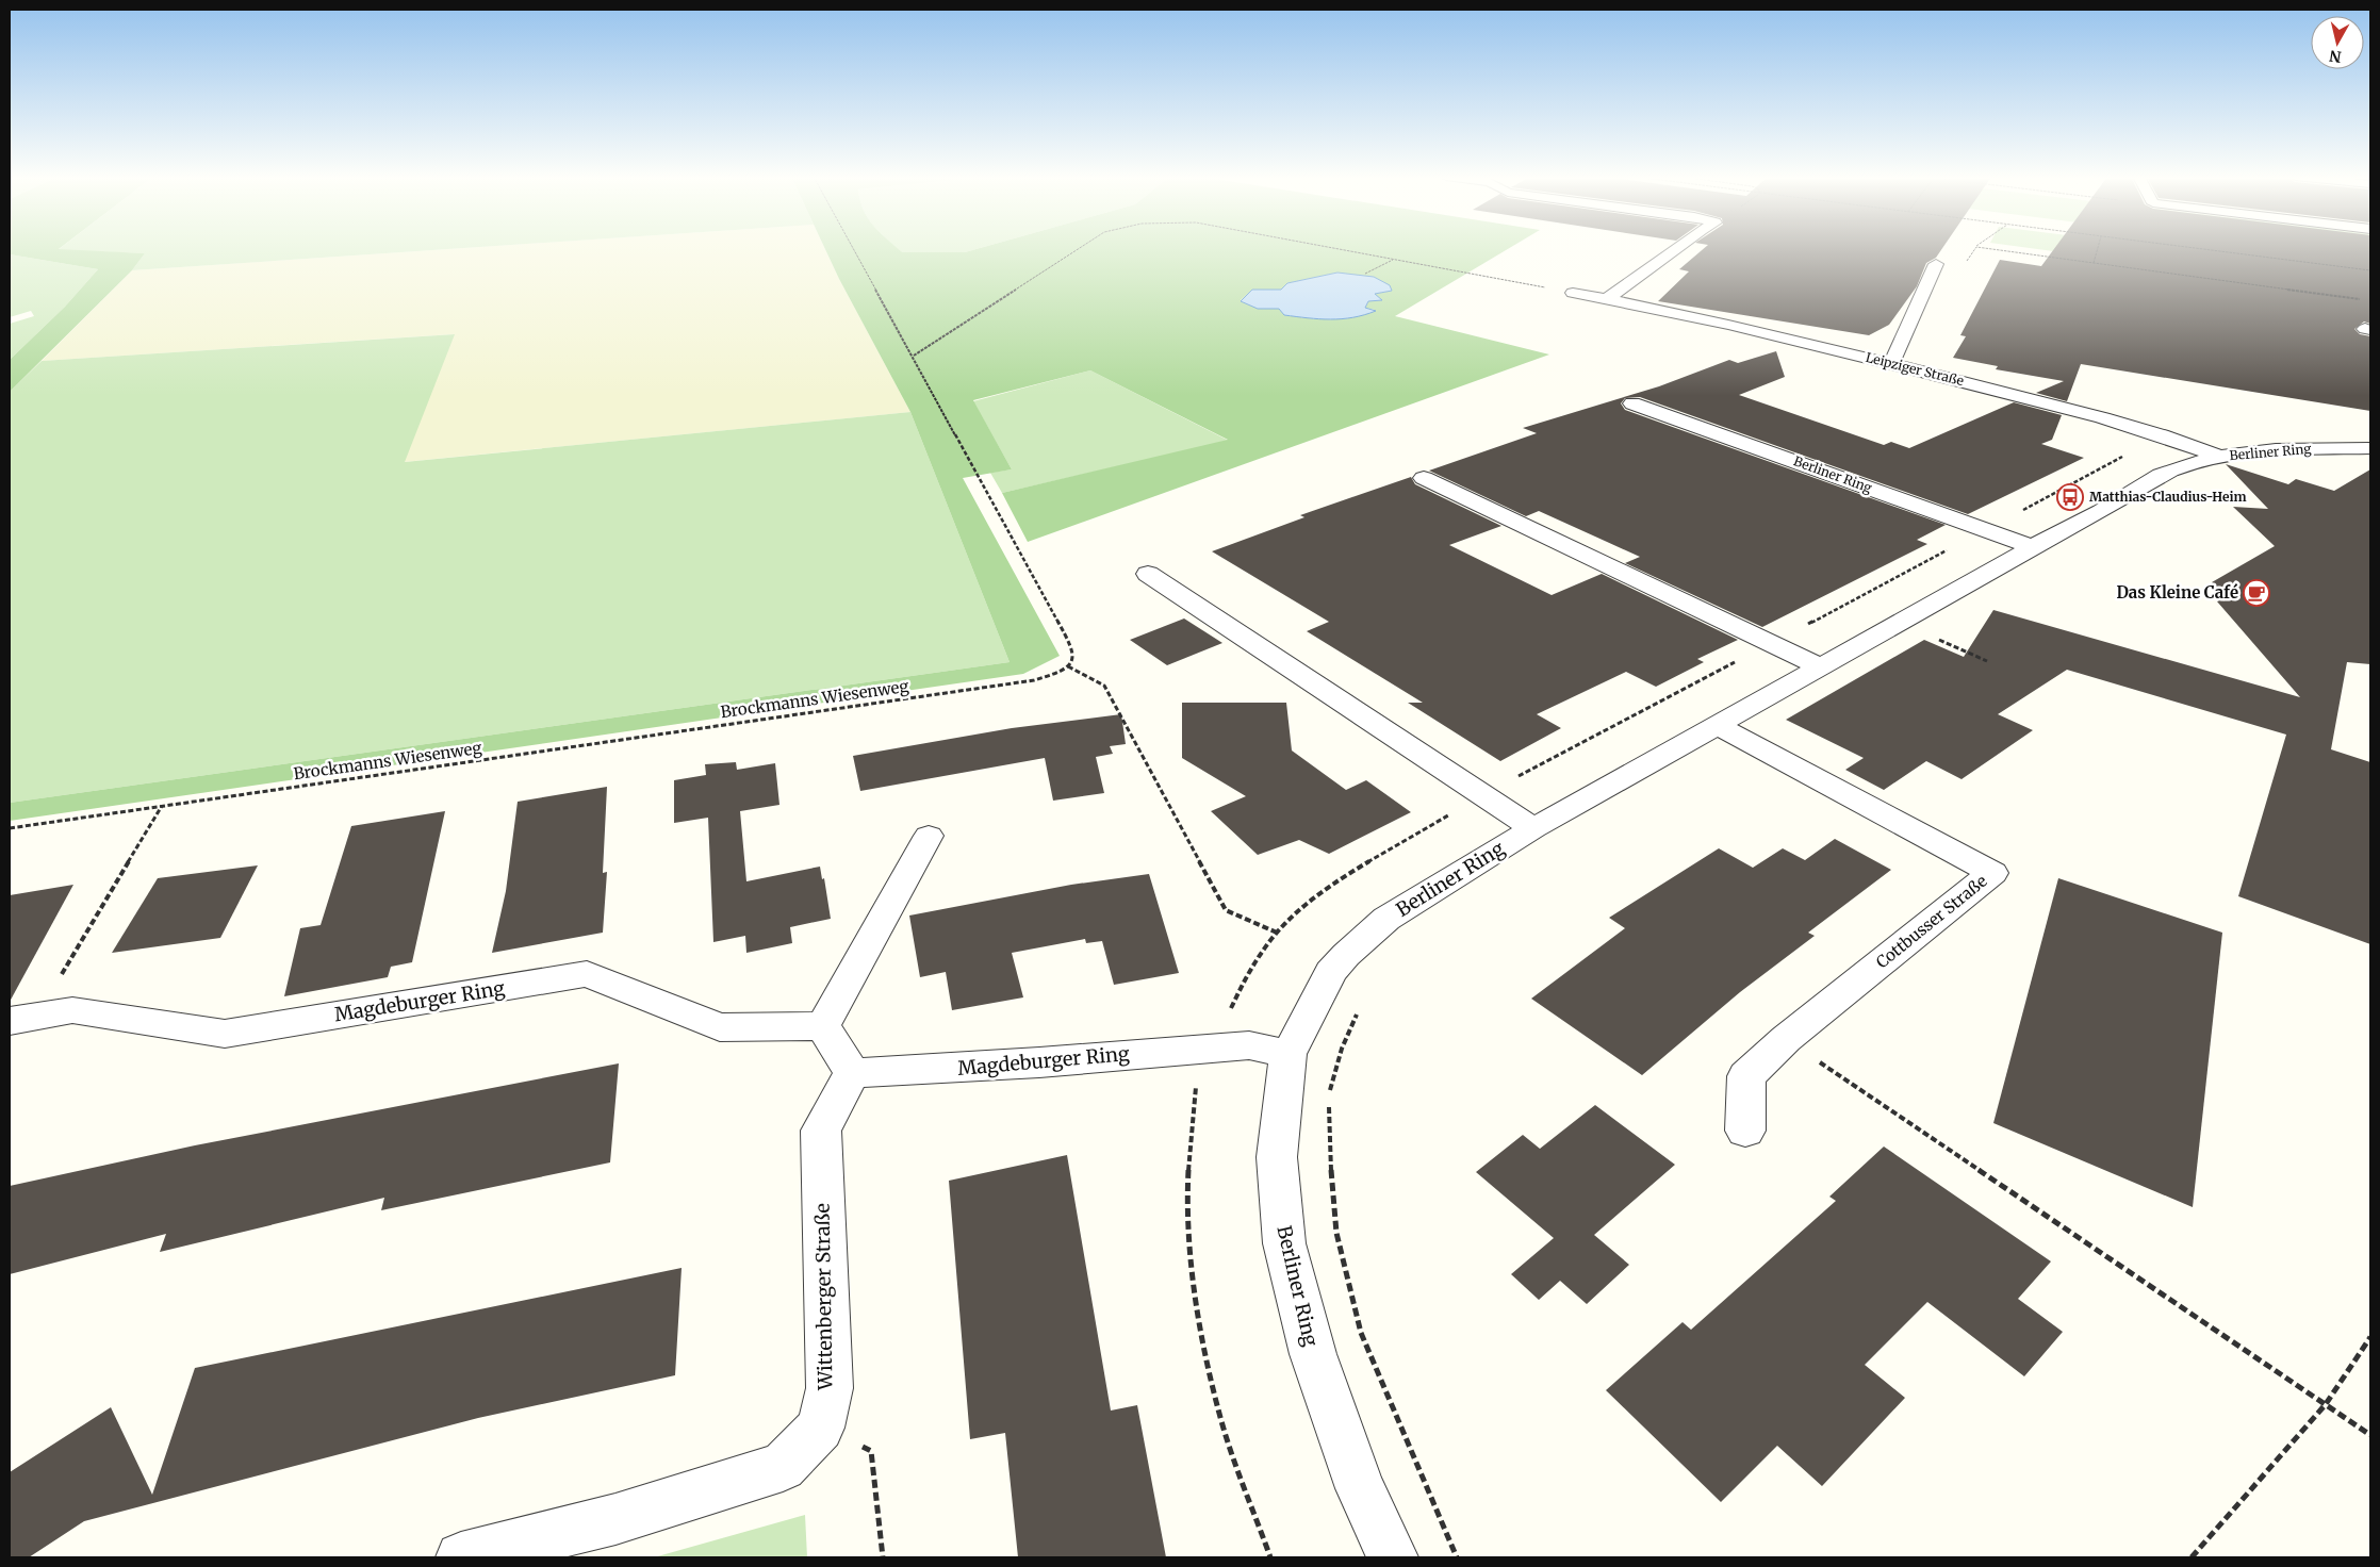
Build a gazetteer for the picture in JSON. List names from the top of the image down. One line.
{"streets":{"street":["Leipziger Straße","Berliner Ring","Cottbusser Straße","Magdeburger Ring","Wittenberger Straße"],"path":["Brockmanns Wiesenweg"]},"crossings":[["Leipziger Straße","Berliner Ring"],["Berliner Ring","Cottbusser Straße"],["Berliner Ring","Magdeburger Ring"],["Magdeburger Ring","Wittenberger Straße"]],"places":{"bus stop":["Matthias-Claudius-Heim"],"cafe":["Das Kleine Café"]},"north":"bottom"}
